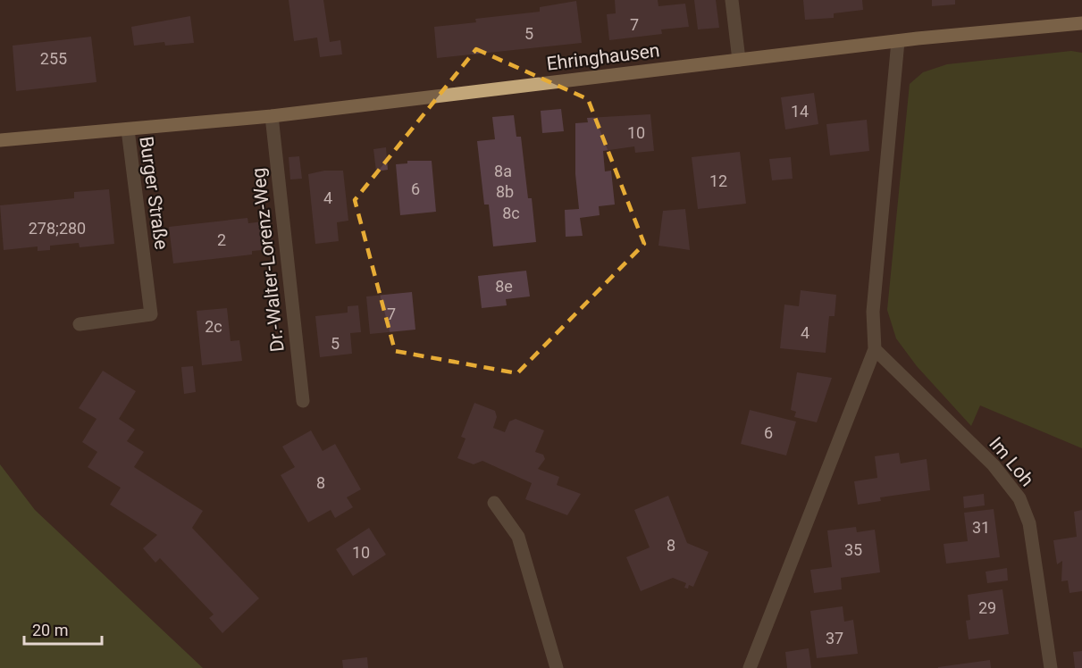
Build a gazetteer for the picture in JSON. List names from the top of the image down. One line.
{"streets":{"main road":["Ehringhausen","Burger Straße"],"street":["Dr.-Walter-Lorenz-Weg","Im Loh"]},"crossings":[["Ehringhausen","Burger Straße"],["Ehringhausen","Dr.-Walter-Lorenz-Weg"]],"house_numbers":["7","5","255","14","10","8a","12","6","8b","4","8c","278;280","2","8e","7","2c","4","5","6","8","31","8","35","10","29","37"],"scale_bar":"20 m"}
